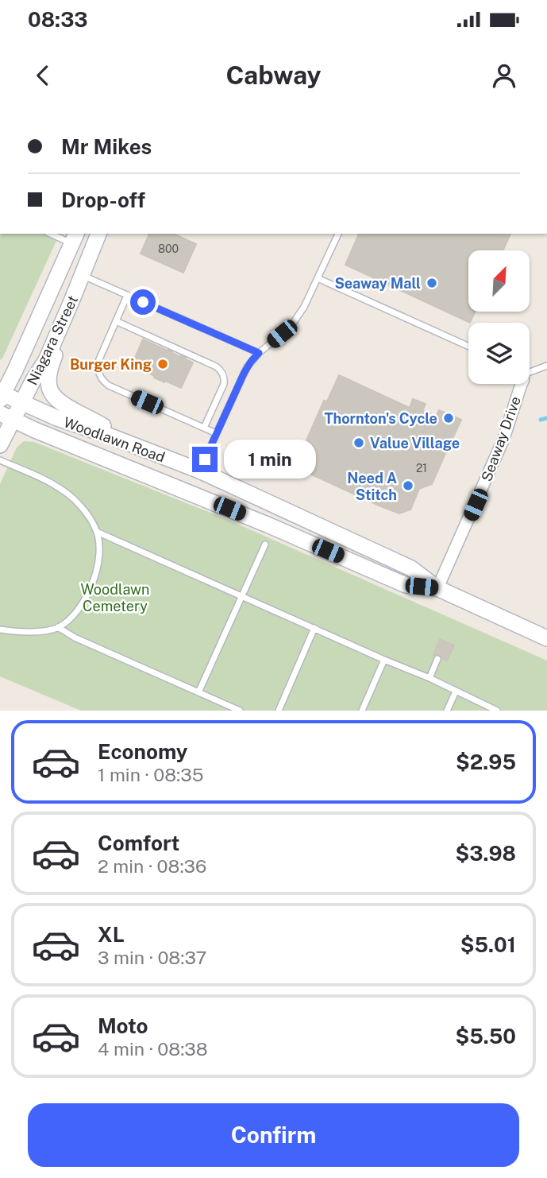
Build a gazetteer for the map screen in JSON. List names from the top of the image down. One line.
{"streets":{"main road":["Niagara Street","Woodlawn Road"],"street":["Seaway Drive"]},"crossings":[["Niagara Street","Woodlawn Road"],["Seaway Drive","Woodlawn Road"]],"parks":["Woodlawn Cemetery"],"places":["Seaway Mall","Burger King","Thornton's Cycle","Value Village","Need A Stitch"],"house_numbers":["800","21"],"north":"top right","page":{"status":"08:33","header":"Cabway","banner":["Mr Mikes","Drop-off"],"bubble":"1 min","list":[{"name":"Economy","note":"1 min · 08:35","value":"$2.95"},{"name":"Comfort","note":"2 min · 08:36","value":"$3.98"},{"name":"XL","note":"3 min · 08:37","value":"$5.01"},{"name":"Moto","note":"4 min · 08:38","value":"$5.50"}],"buttons":"Confirm"}}
